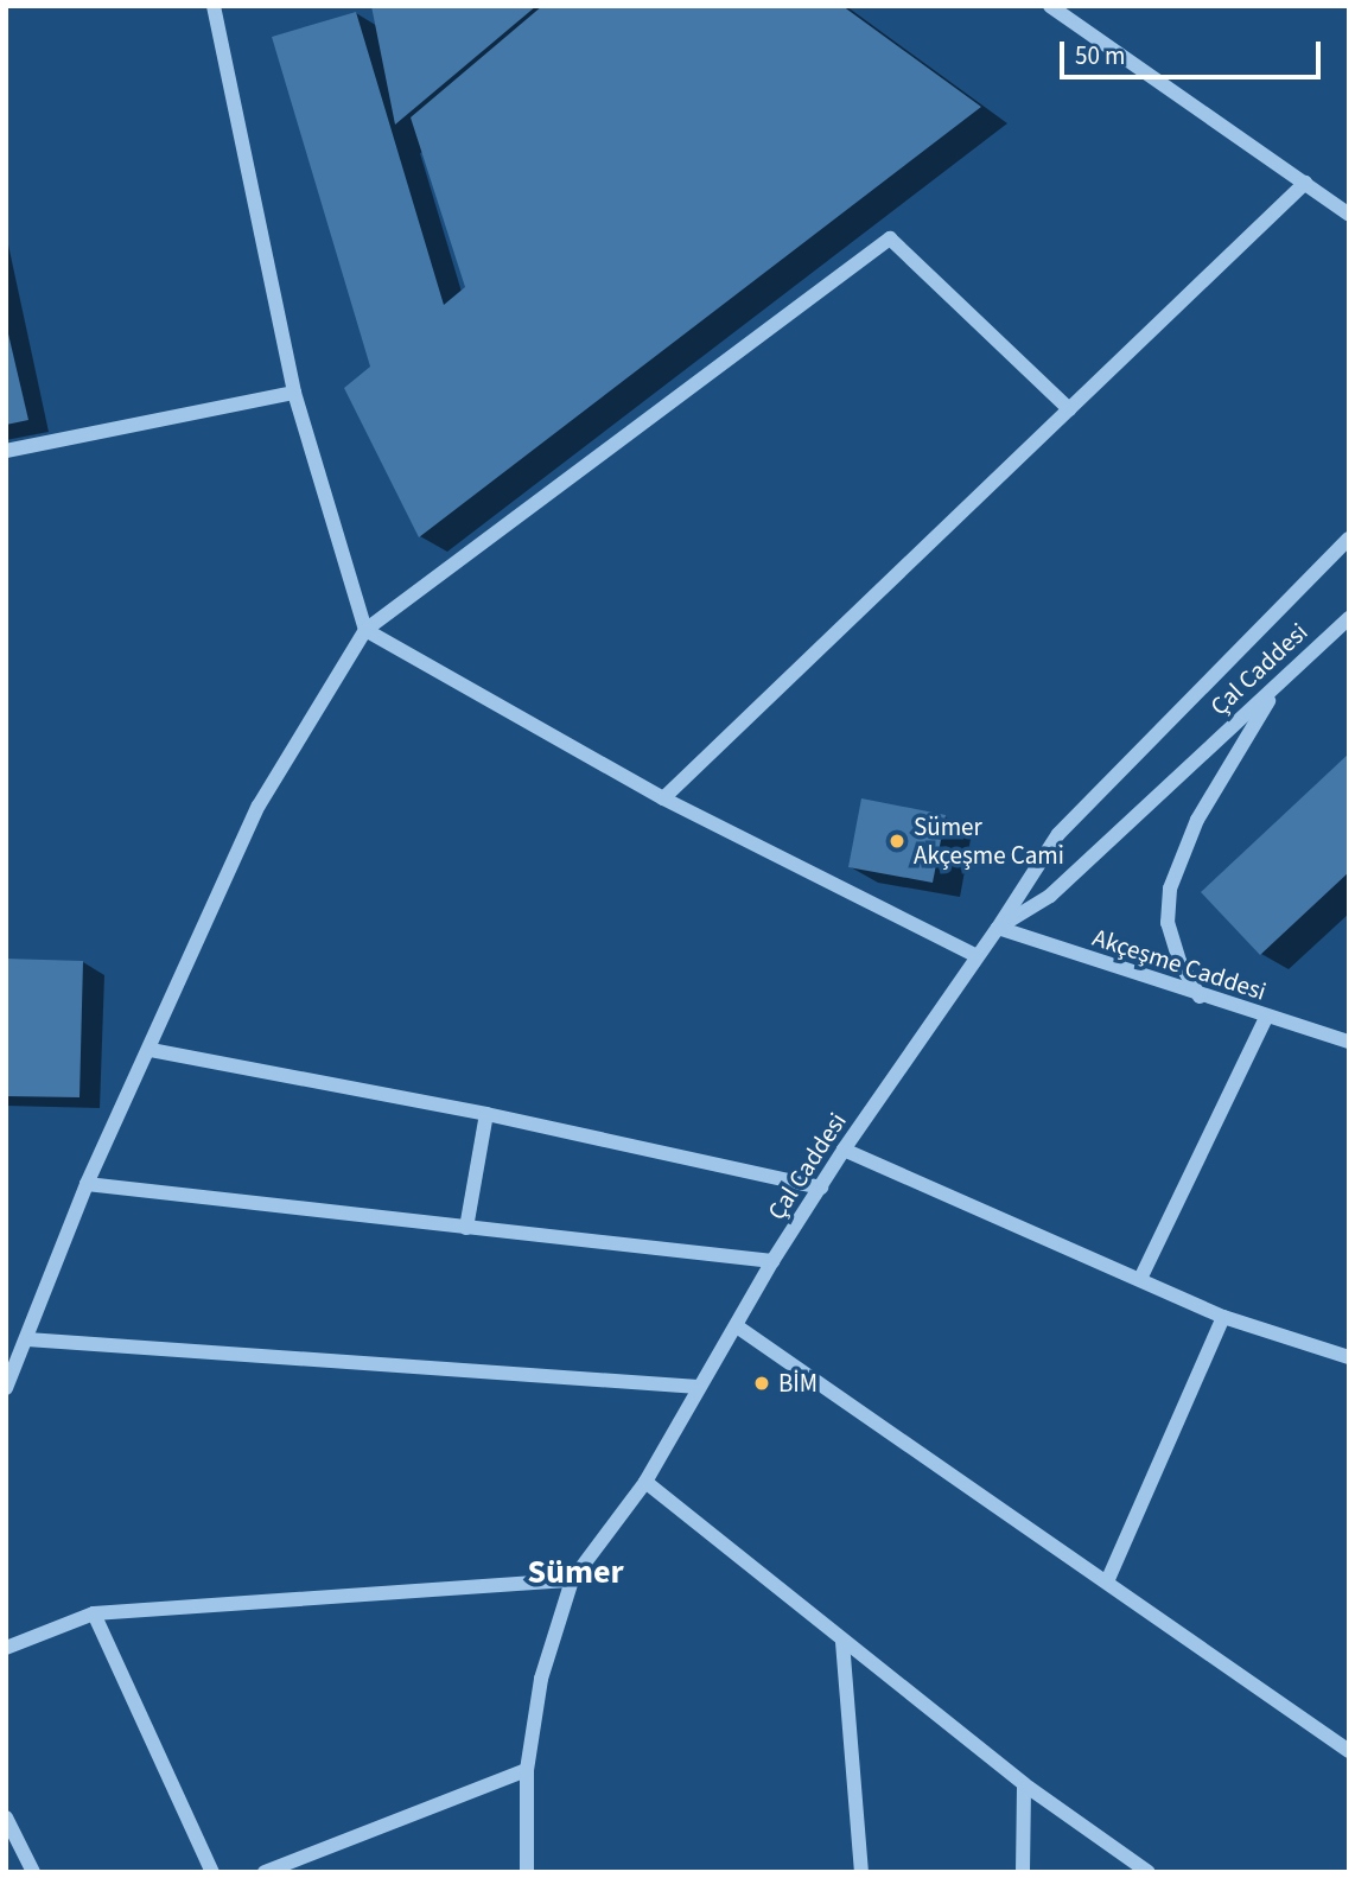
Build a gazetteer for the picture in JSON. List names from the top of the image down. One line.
{"streets":{"street":["Çal Caddesi","Akçeşme Caddesi"]},"crossings":[["Çal Caddesi","Akçeşme Caddesi"]],"districts":["Sümer"],"places":["Sümer Akçeşme Cami","BİM"],"scale_bar":"50 m"}
